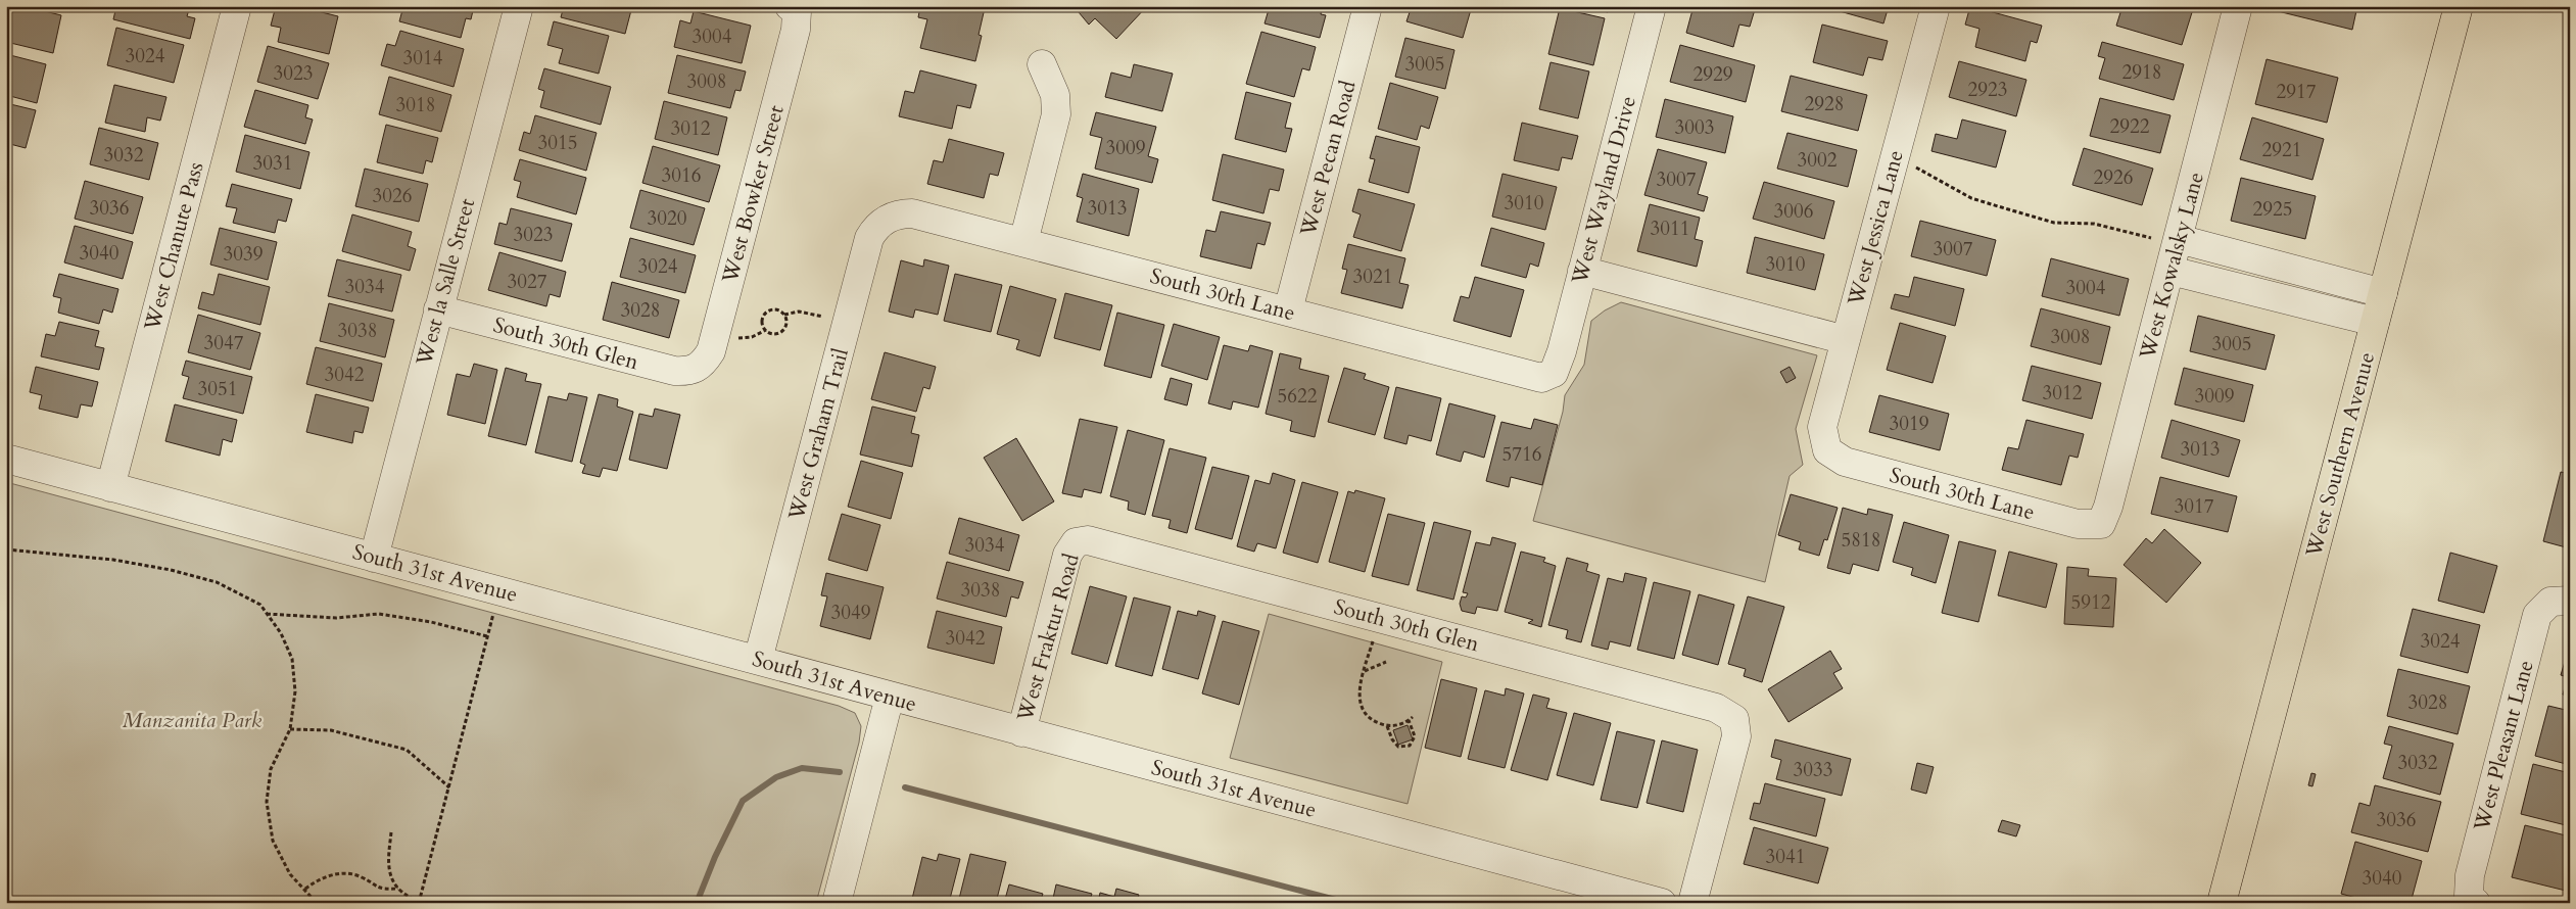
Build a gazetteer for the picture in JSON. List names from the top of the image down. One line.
{"streets":{"main road":["West Southern Avenue"],"street":["West Pecan Road","West Wayland Drive","West Bowker Street","West Jessica Lane","West Chanute Pass","West Kowalsky Lane","West la Salle Street","South 30th Lane","South 30th Glen","West Graham Trail","South 31st Avenue","West Fraktur Road","West Pleasant Lane"]},"crossings":[["West Pecan Road","South 30th Lane"],["West Wayland Drive","South 30th Lane"],["West Bowker Street","South 30th Glen"],["West Jessica Lane","South 30th Lane"],["West Chanute Pass","South 31st Avenue"],["West Kowalsky Lane","South 30th Lane"],["West la Salle Street","South 30th Glen"],["West la Salle Street","South 31st Avenue"],["South 30th Lane","West Graham Trail"],["South 30th Glen","West Fraktur Road"],["West Graham Trail","South 31st Avenue"],["South 31st Avenue","West Fraktur Road"]],"parks":["Manzanita Park"],"house_numbers":["3004","3024","3014","3005","2918","3023","2929","3008","2923","2917","2928","3018","2922","3003","3012","3015","3009","2921","3032","3002","3031","3016","2926","3007","3026","3010","3036","3013","2925","3006","3020","3011","3023","3007","3040","3039","3010","3024","3021","3027","3034","3004","3028","3038","3008","3047","3005","3042","3051","3012","5622","3009","3019","3013","5716","3017","5818","3034","3038","5912","3049","3042","3024","3028","3032","3033","3036","3041","3040"]}
